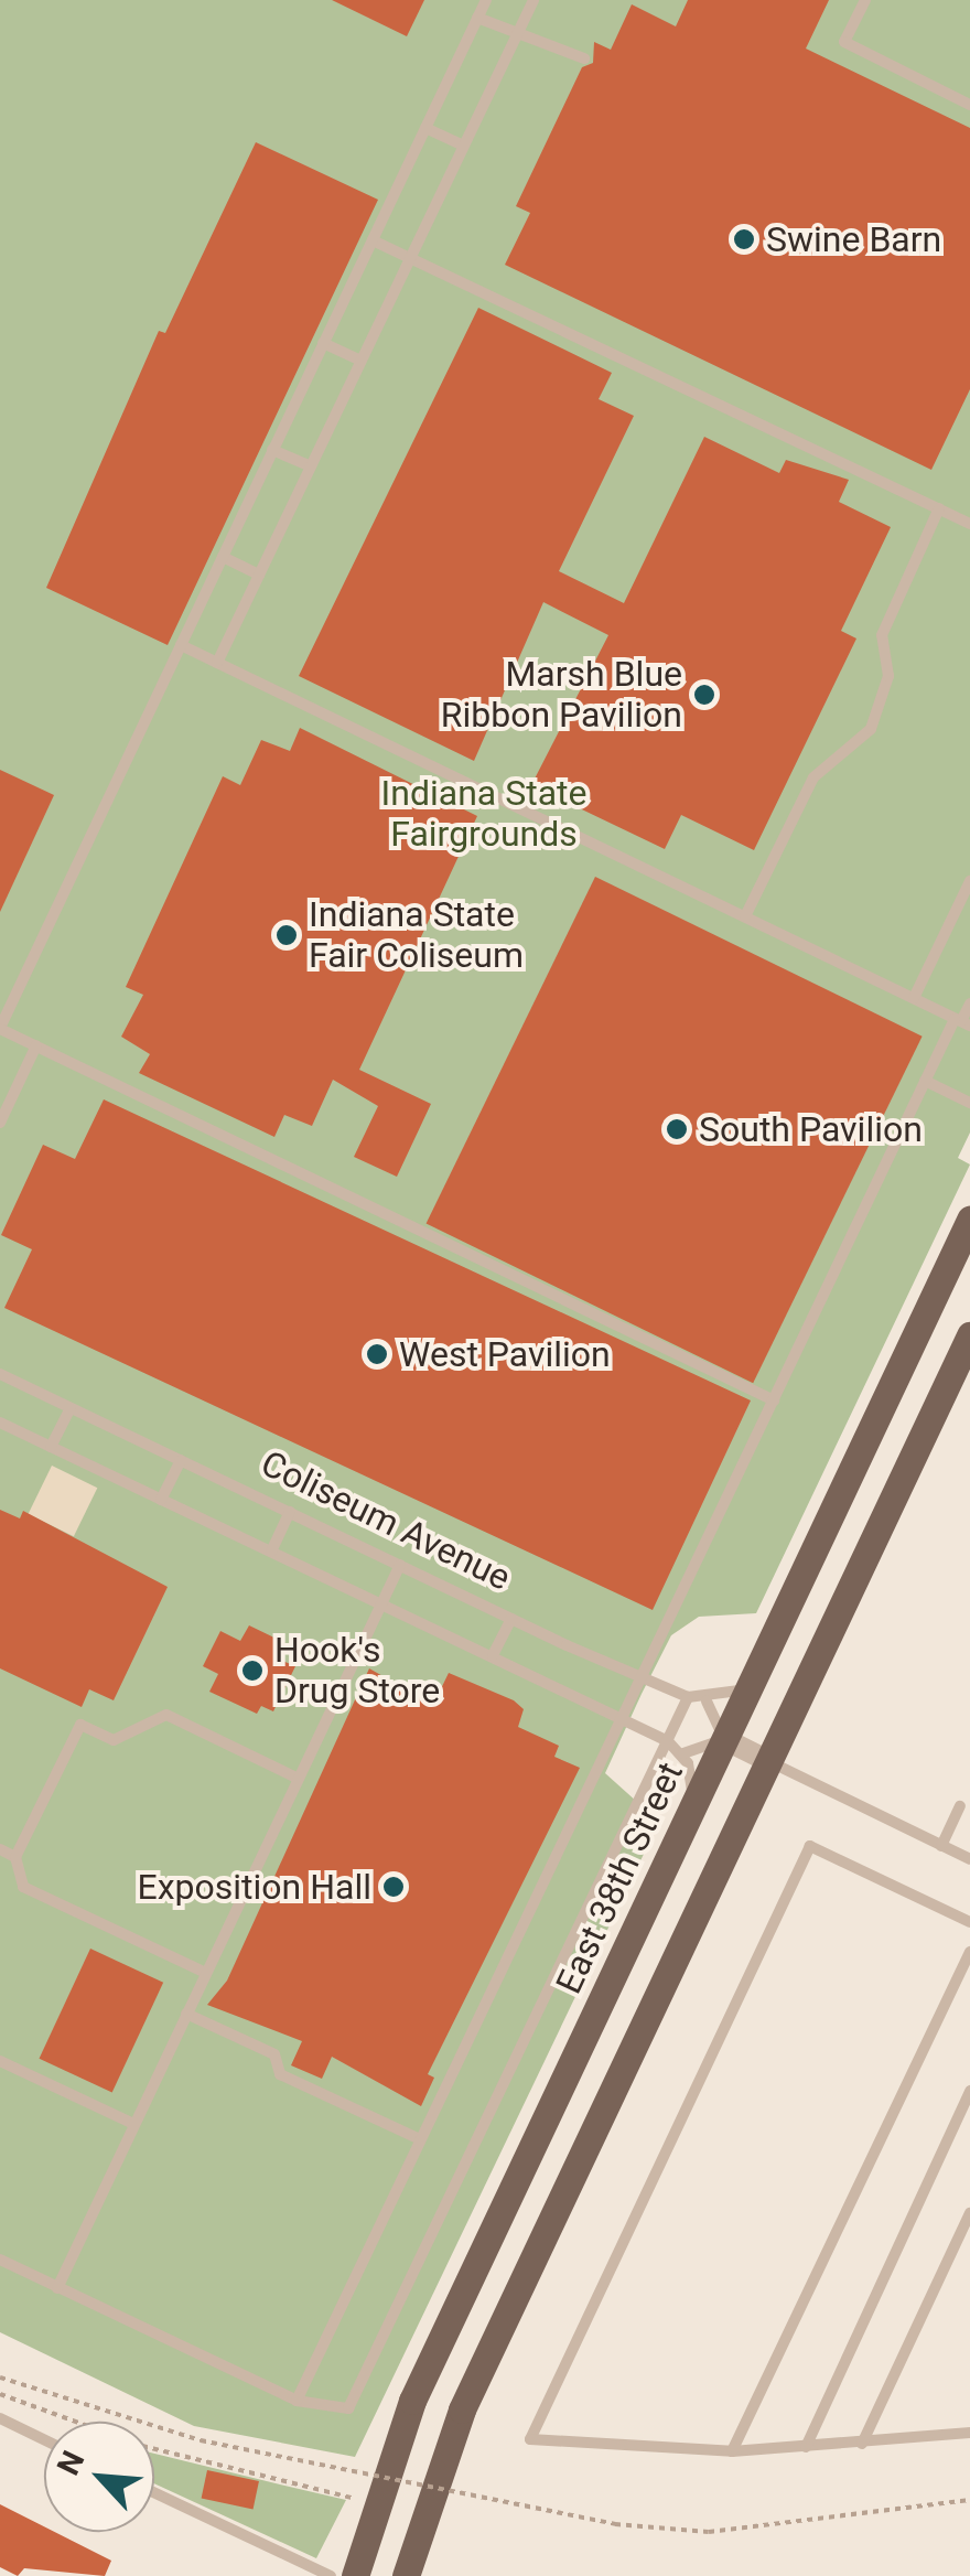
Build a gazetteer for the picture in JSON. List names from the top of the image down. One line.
{"streets":{"main road":["East 38th Street"],"lane":["Coliseum Avenue"]},"parks":["Indiana State Fairgrounds"],"places":["Swine Barn","Marsh Blue Ribbon Pavilion","Indiana State Fair Coliseum","South Pavilion","West Pavilion","Hook's Drug Store","Exposition Hall"],"north":"top left"}
